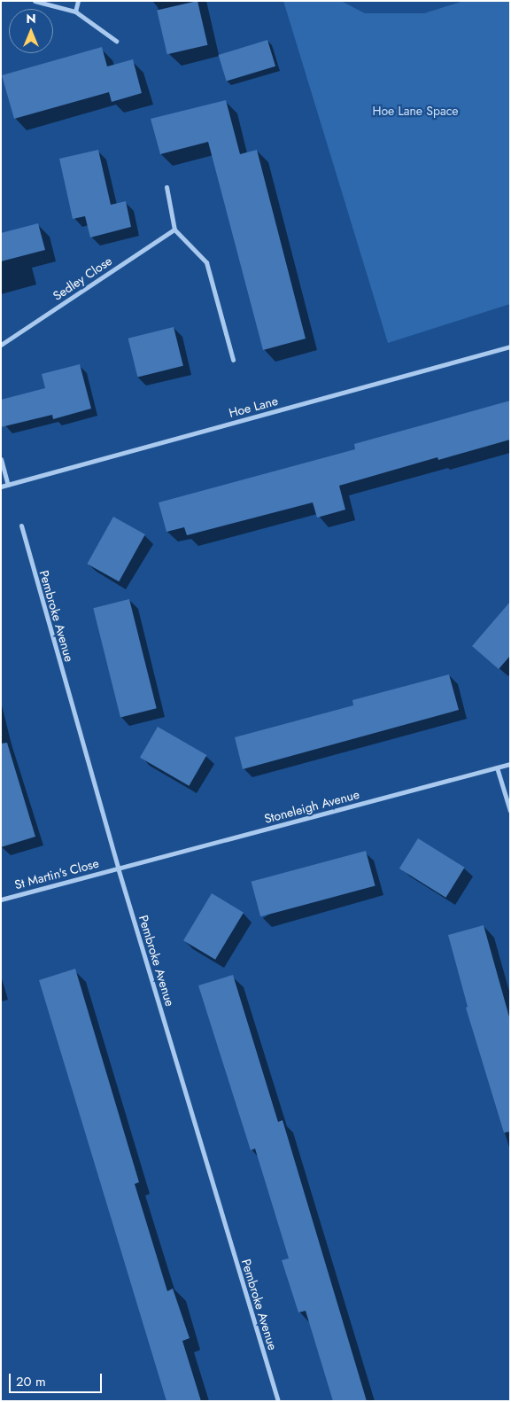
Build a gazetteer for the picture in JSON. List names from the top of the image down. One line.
{"streets":{"street":["Sedley Close","Hoe Lane","Pembroke Avenue","Stoneleigh Avenue","St Martin's Close"]},"crossings":[["Pembroke Avenue","Stoneleigh Avenue"],["Pembroke Avenue","St Martin's Close"],["Stoneleigh Avenue","St Martin's Close"]],"parks":["Hoe Lane Space"],"scale_bar":"20 m","north":"top"}
